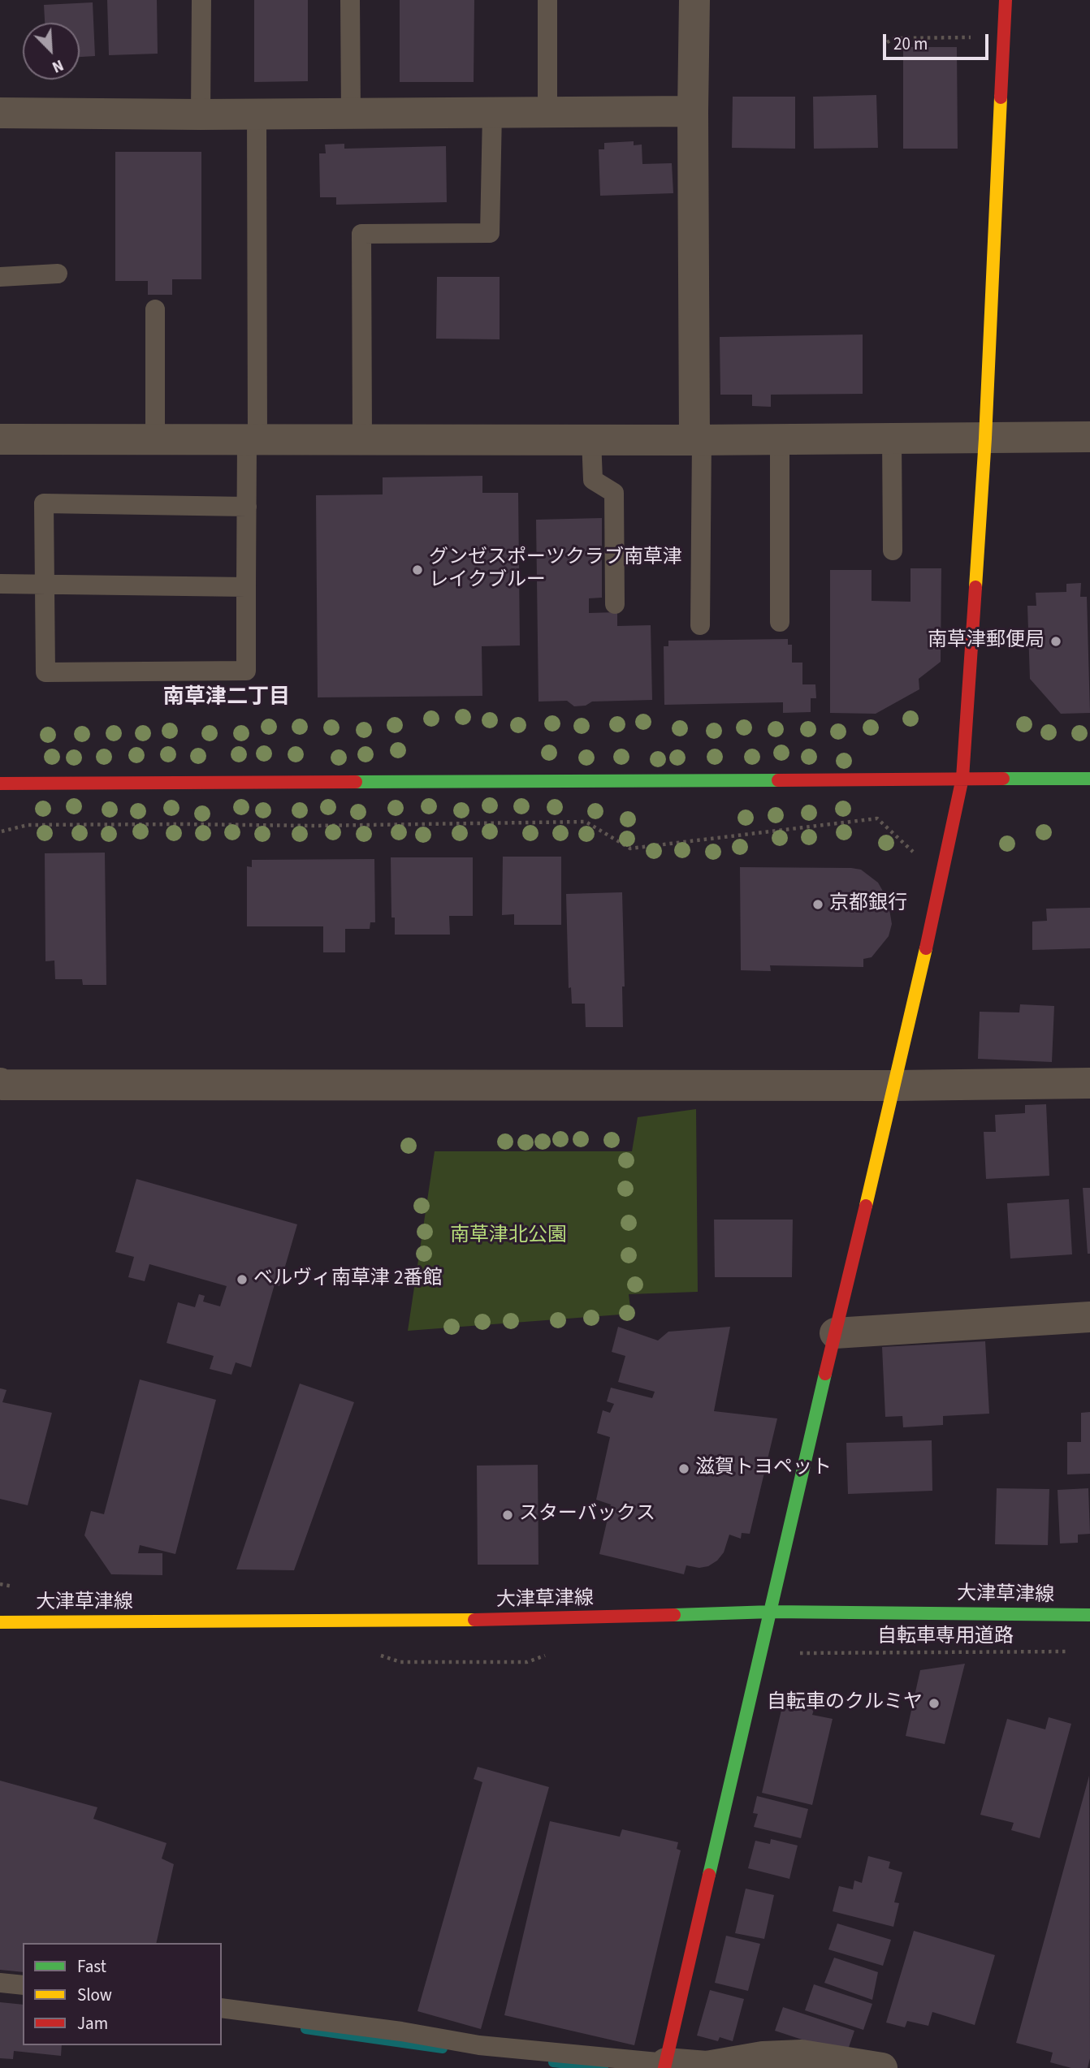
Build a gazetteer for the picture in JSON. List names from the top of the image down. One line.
{"streets":{"street":["大津草津線"],"path":["自転車専用道路"]},"districts":["南草津二丁目"],"parks":["南草津北公園"],"places":["グンゼスポーツクラブ南草津 レイクブルー","南草津郵便局","京都銀行","ベルヴィ南草津 2番館","滋賀トヨペット","スターバックス","自転車のクルミヤ"],"legend":["Fast","Slow","Jam"],"scale_bar":"20 m","north":"bottom right"}
